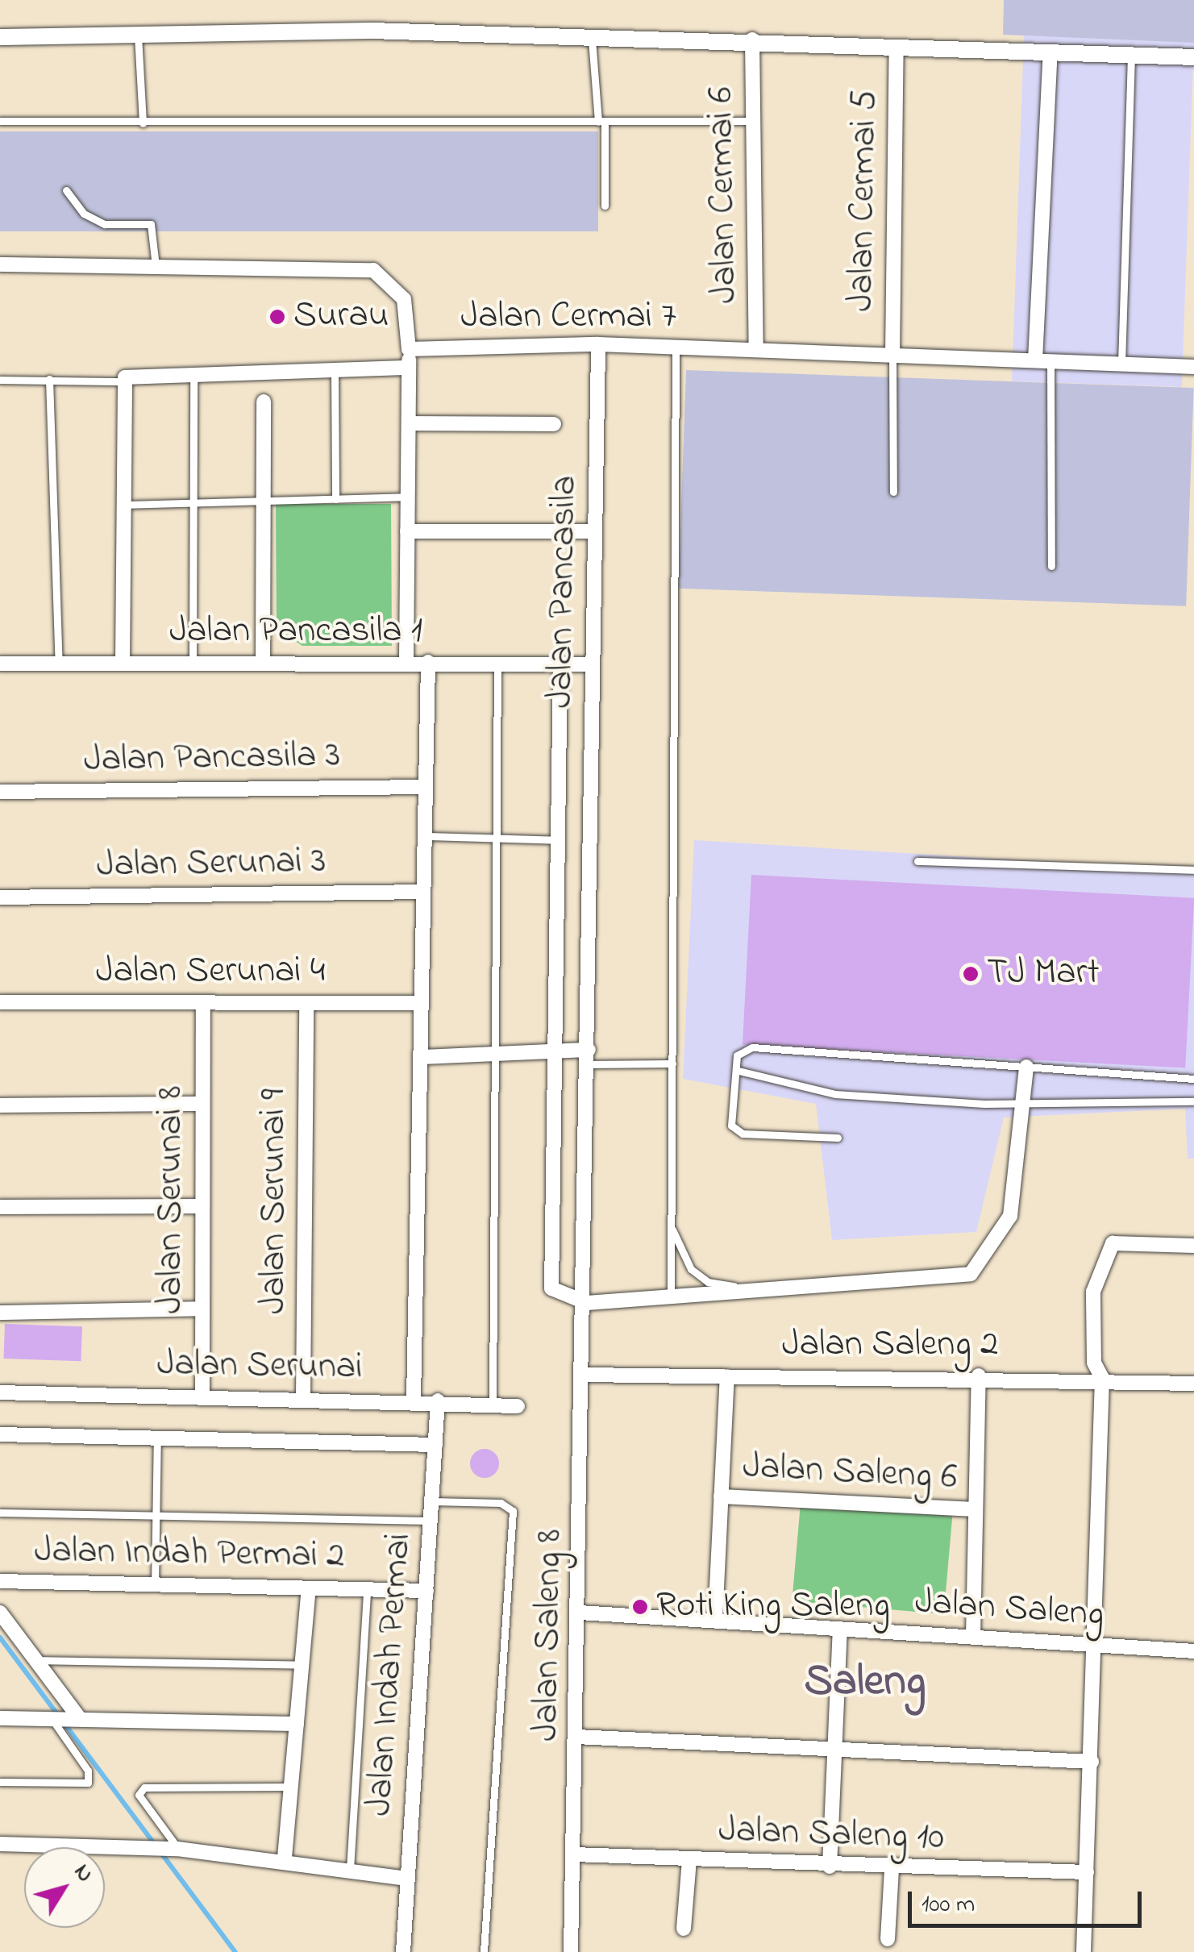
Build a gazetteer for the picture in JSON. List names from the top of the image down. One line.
{"streets":{"street":["Jalan Cermai 6","Jalan Cermai 5","Jalan Cermai 7","Jalan Pancasila","Jalan Pancasila 1","Jalan Pancasila 3","Jalan Serunai 3","Jalan Serunai 4","Jalan Serunai 8","Jalan Serunai 9","Jalan Saleng 2","Jalan Serunai","Jalan Saleng 6","Jalan Indah Permai 2","Jalan Saleng","Jalan Saleng 8","Jalan Indah Permai","Jalan Saleng 10"]},"crossings":[["Jalan Cermai 6","Jalan Cermai 7"],["Jalan Cermai 5","Jalan Cermai 7"],["Jalan Cermai 7","Jalan Pancasila"],["Jalan Pancasila","Jalan Pancasila 1"],["Jalan Pancasila","Jalan Saleng 8"],["Jalan Serunai 4","Jalan Serunai 8"],["Jalan Serunai 4","Jalan Serunai 9"],["Jalan Serunai 8","Jalan Serunai"],["Jalan Serunai 9","Jalan Serunai"],["Jalan Saleng 2","Jalan Saleng 8"],["Jalan Serunai","Jalan Indah Permai"],["Jalan Indah Permai 2","Jalan Indah Permai"],["Jalan Saleng","Jalan Saleng 8"],["Jalan Saleng 8","Jalan Saleng 10"]],"districts":["Saleng"],"places":["Surau","TJ Mart","Roti King Saleng"],"scale_bar":"100 m","north":"top right"}
